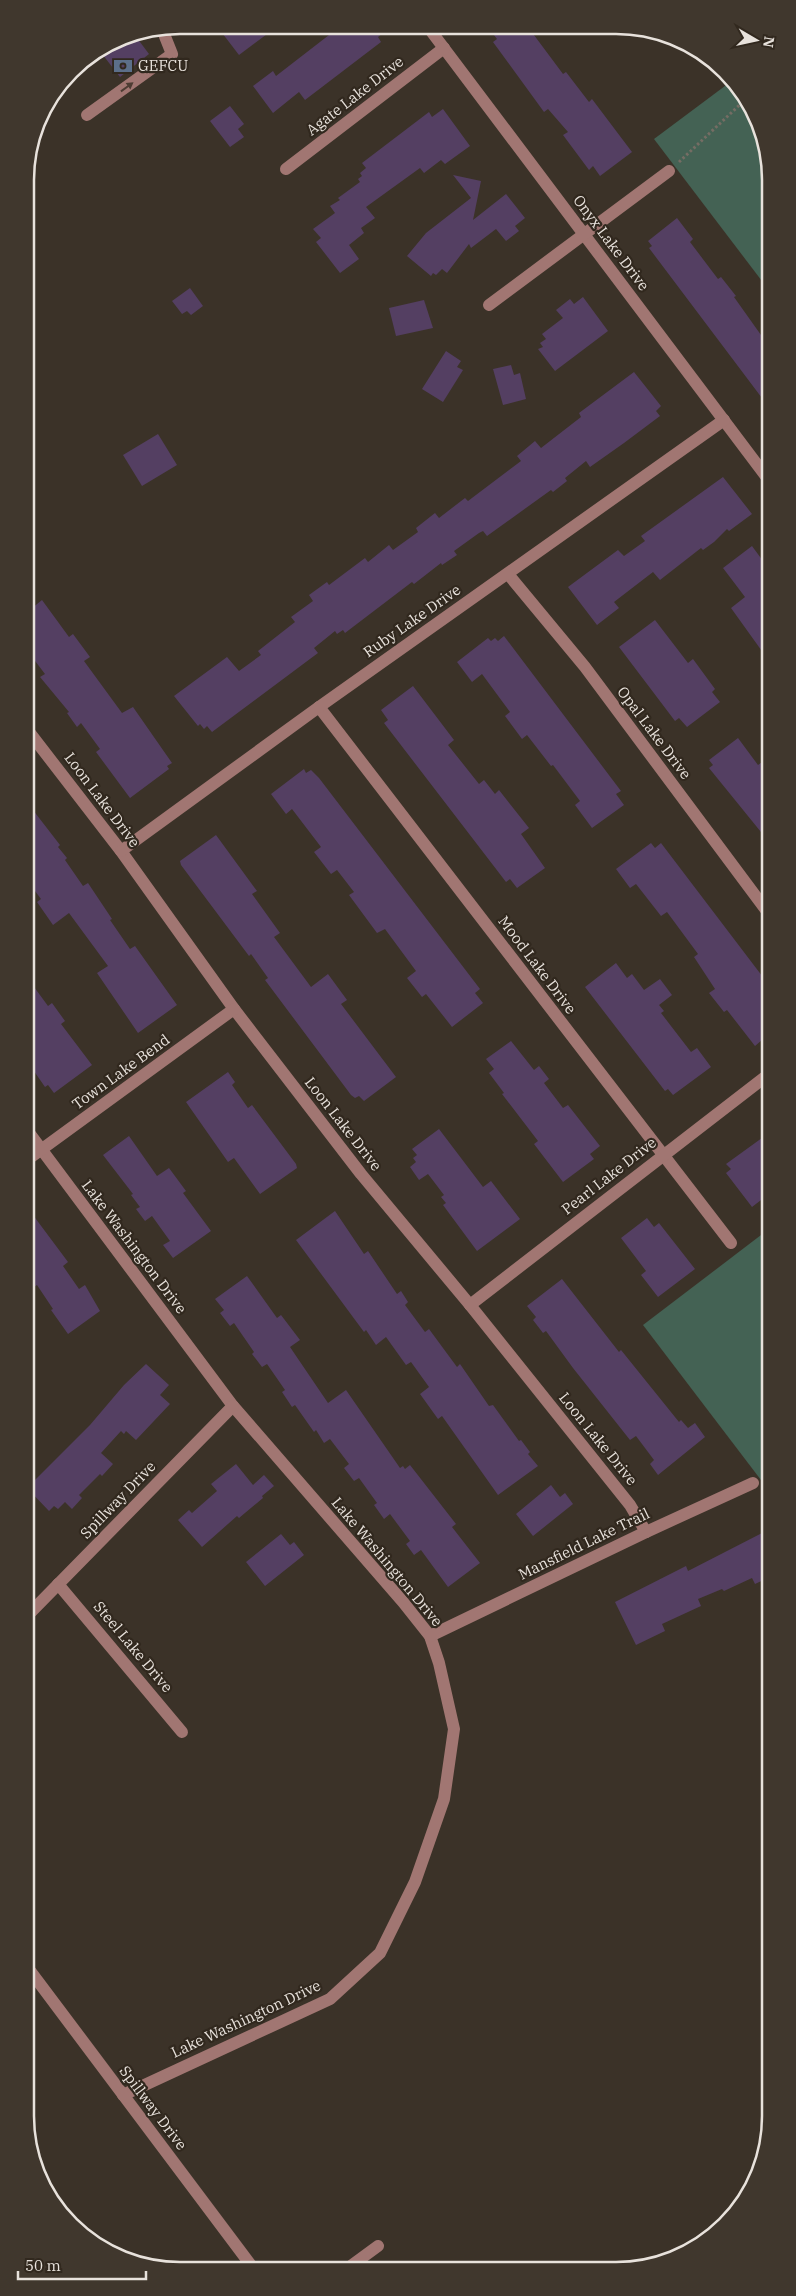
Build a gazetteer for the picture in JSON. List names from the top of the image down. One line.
{"streets":{"street":["Agate Lake Drive","Onyx Lake Drive","Ruby Lake Drive","Opal Lake Drive","Loon Lake Drive","Mood Lake Drive","Town Lake Bend","Pearl Lake Drive","Lake Washington Drive","Spillway Drive","Mansfield Lake Trail","Steel Lake Drive"]},"crossings":[["Agate Lake Drive","Onyx Lake Drive"],["Onyx Lake Drive","Ruby Lake Drive"],["Ruby Lake Drive","Opal Lake Drive"],["Ruby Lake Drive","Loon Lake Drive"],["Ruby Lake Drive","Mood Lake Drive"],["Loon Lake Drive","Town Lake Bend"],["Loon Lake Drive","Pearl Lake Drive"],["Loon Lake Drive","Mansfield Lake Trail"],["Mood Lake Drive","Pearl Lake Drive"],["Town Lake Bend","Lake Washington Drive"],["Lake Washington Drive","Spillway Drive"],["Lake Washington Drive","Mansfield Lake Trail"],["Spillway Drive","Steel Lake Drive"]],"places":{"bank":["GEFCU"]},"scale_bar":"50 m","north":"right"}
